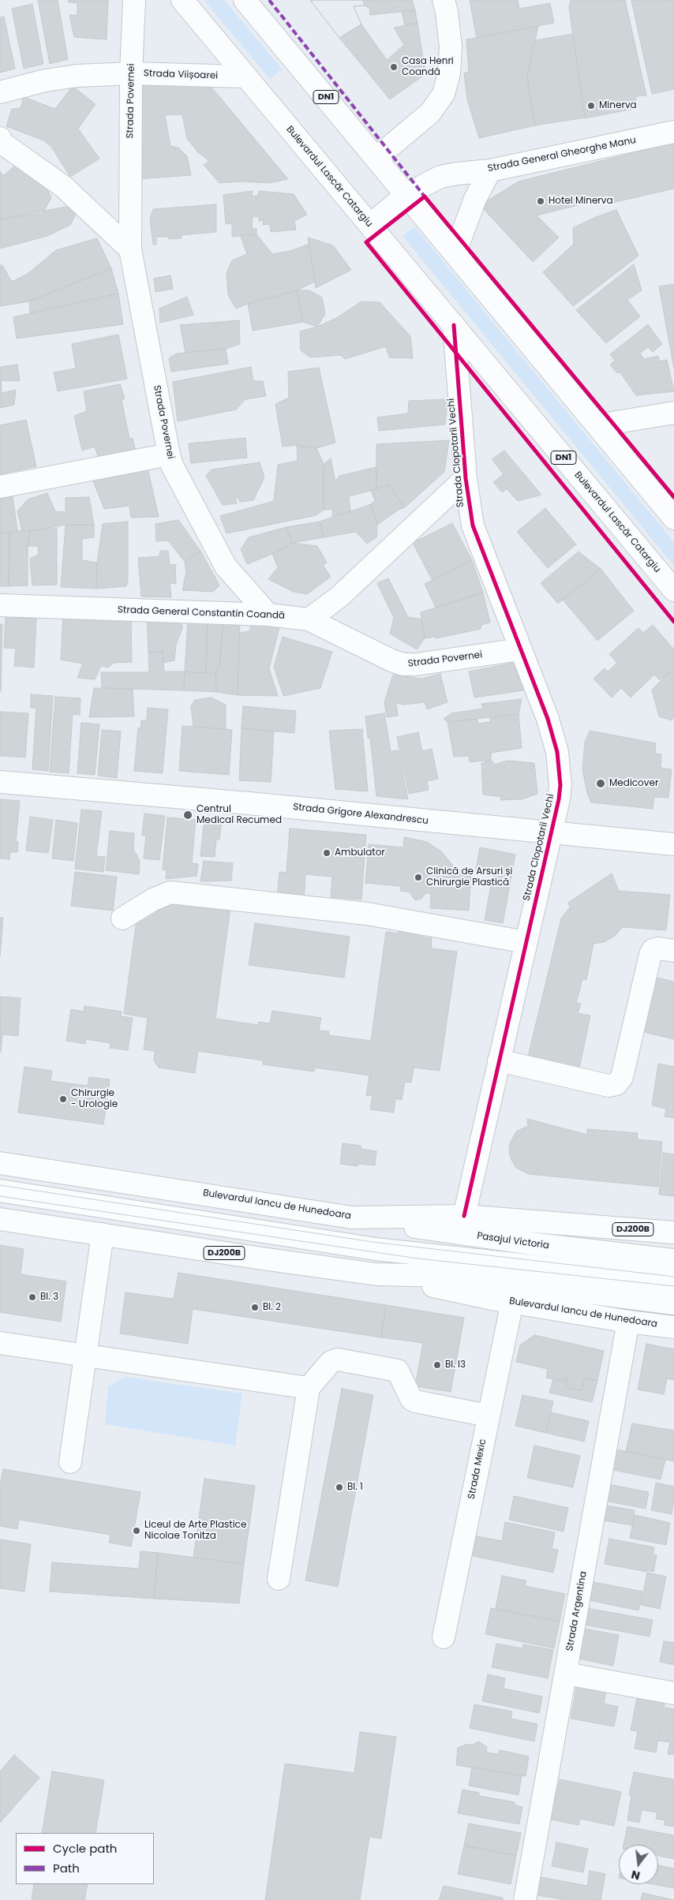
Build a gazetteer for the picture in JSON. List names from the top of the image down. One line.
{"streets":{"street":["Strada Viișoarei","DN1","Strada Povernei","Strada General Gheorghe Manu","Bulevardul Lascăr Catargiu","Strada Clopotarii Vechi","Strada General Constantin Coandă","Strada Grigore Alexandrescu","Bulevardul Iancu de Hunedoara","DJ200B","Pasajul Victoria","Strada Mexic","Strada Argentina"]},"crossings":[["Strada Viișoarei","Strada Povernei"],["Strada Viișoarei","Bulevardul Lascăr Catargiu"],["DN1","Strada General Gheorghe Manu"],["Strada Povernei","Strada Clopotarii Vechi"],["Strada Povernei","Strada General Constantin Coandă"],["Strada General Gheorghe Manu","Bulevardul Lascăr Catargiu"],["Bulevardul Lascăr Catargiu","Strada Clopotarii Vechi"],["Strada Clopotarii Vechi","Strada Grigore Alexandrescu"],["Strada Clopotarii Vechi","Bulevardul Iancu de Hunedoara"],["Bulevardul Iancu de Hunedoara","Pasajul Victoria"],["Bulevardul Iancu de Hunedoara","Strada Mexic"],["Bulevardul Iancu de Hunedoara","Strada Argentina"]],"places":["Casa Henri Coandă","Minerva","Hotel Minerva","Medicover","Centrul Medical Recumed","Ambulator","Clinică de Arsuri și Chirurgie Plastică","Chirurgie - Urologie","Bl. 3","Bl. 2","Bl. I3","Bl. 1","Liceul de Arte Plastice Nicolae Tonitza"],"legend":["Cycle path","Path"],"north":"bottom"}
